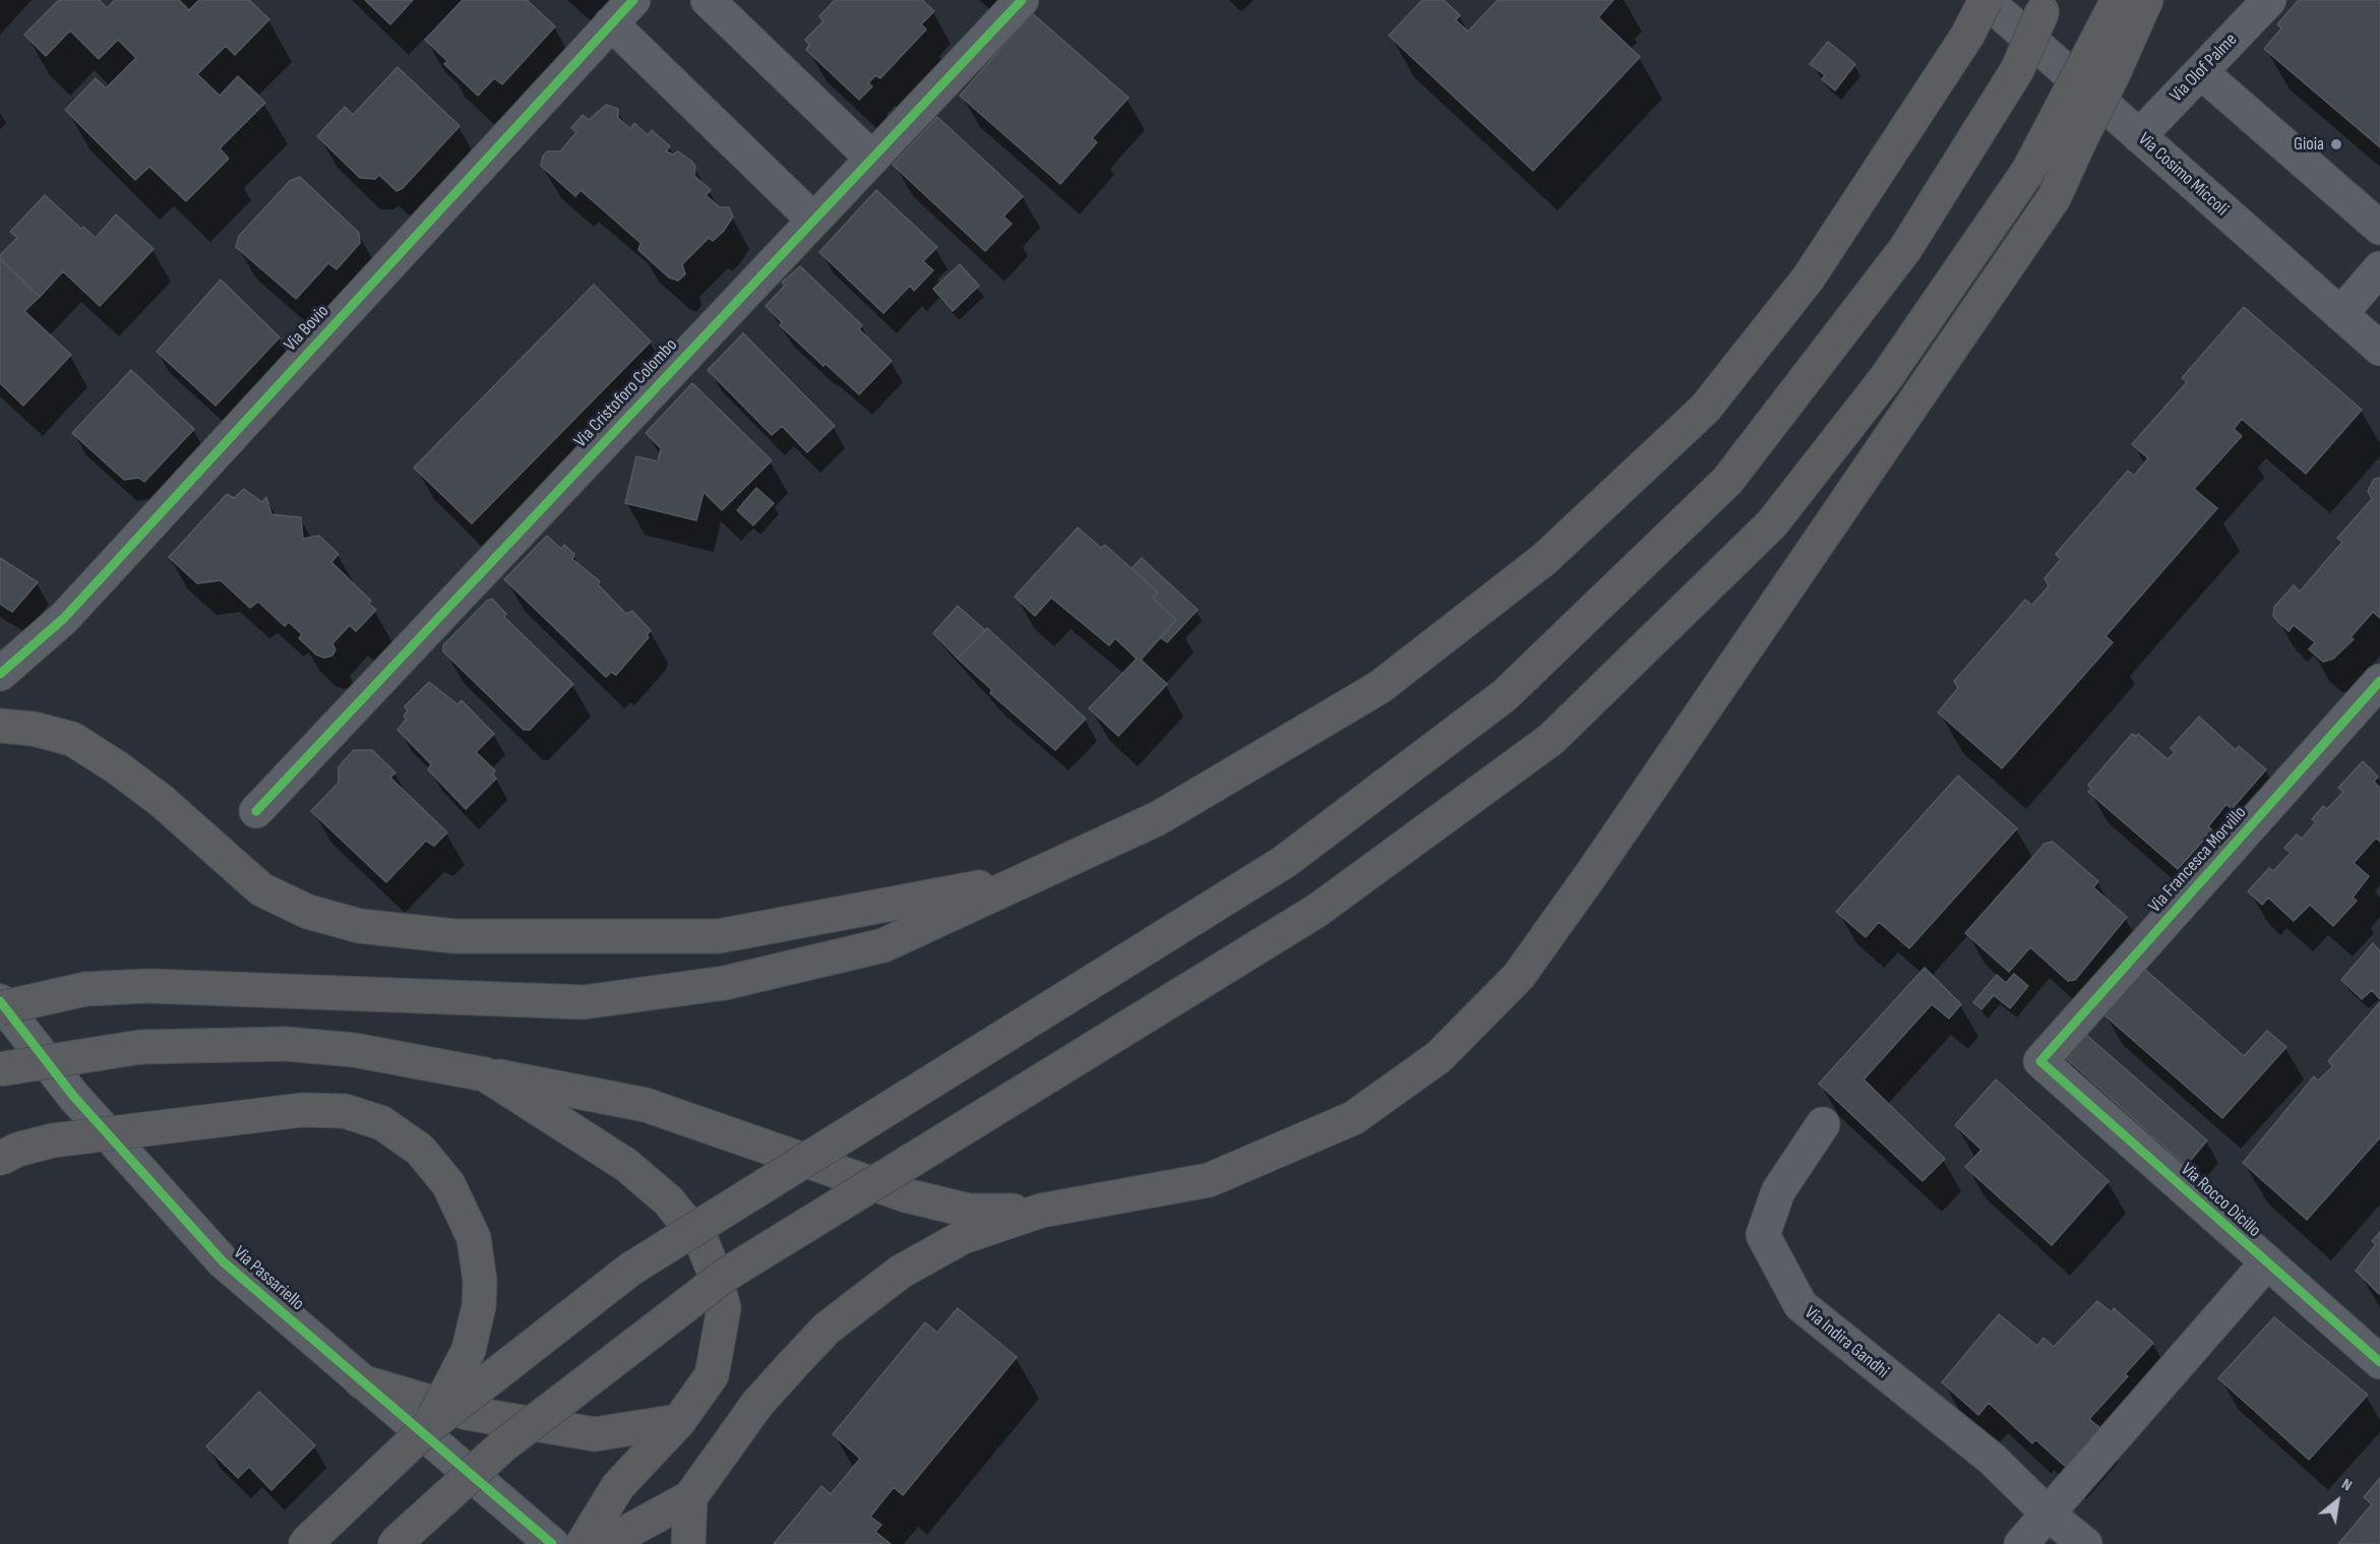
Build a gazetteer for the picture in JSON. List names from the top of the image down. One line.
{"streets":{"street":["Via Olof Palme","Via Cosimo Miccoli","Via Bovio","Via Cristoforo Colombo","Via Francesca Morvillo","Via Rocco Dicillo","Via Passariello","Via Indira Gandhi"]},"crossings":[["Via Olof Palme","Via Cosimo Miccoli"],["Via Francesca Morvillo","Via Rocco Dicillo"]],"places":["Gioia"],"north":"top right"}
